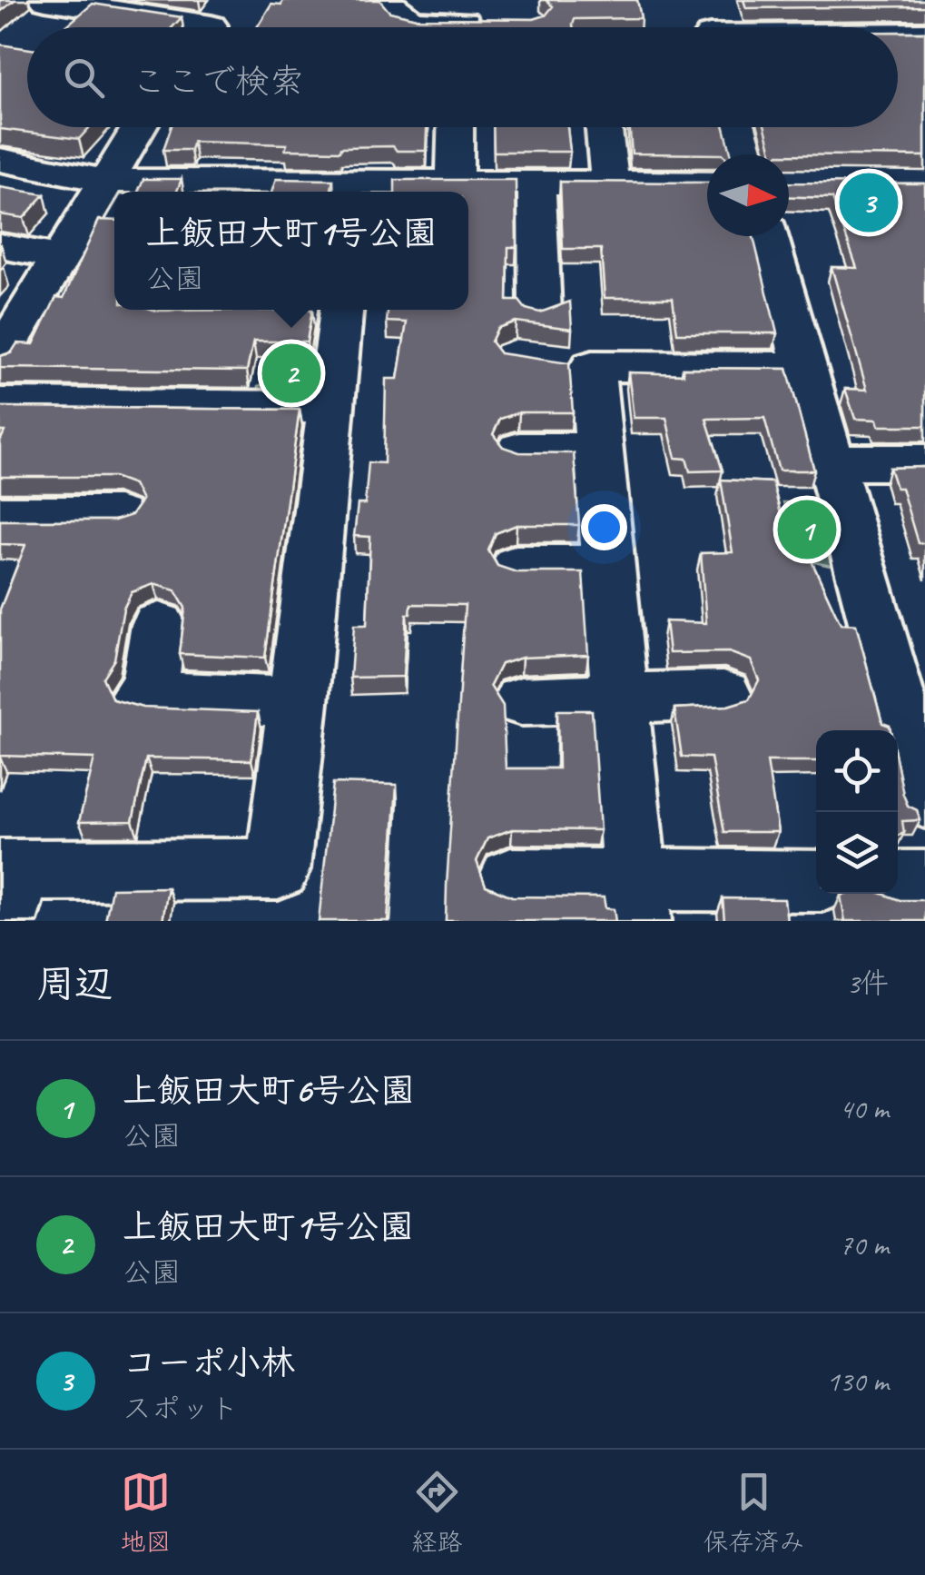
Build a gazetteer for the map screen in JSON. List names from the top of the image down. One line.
{"north":"right","page":{"search":"ここで検索","pins":["3","2","1"],"popup":["上飯田大町1号公園","公園"],"heading":["周辺","3件"],"list":[{"mark":"1","name":"上飯田大町6号公園","note":"公園","value":"40 m"},{"mark":"2","name":"上飯田大町1号公園","note":"公園","value":"70 m"},{"mark":"3","name":"コーポ小林","note":"スポット","value":"130 m"}],"nav":["地図","経路","保存済み"]}}
